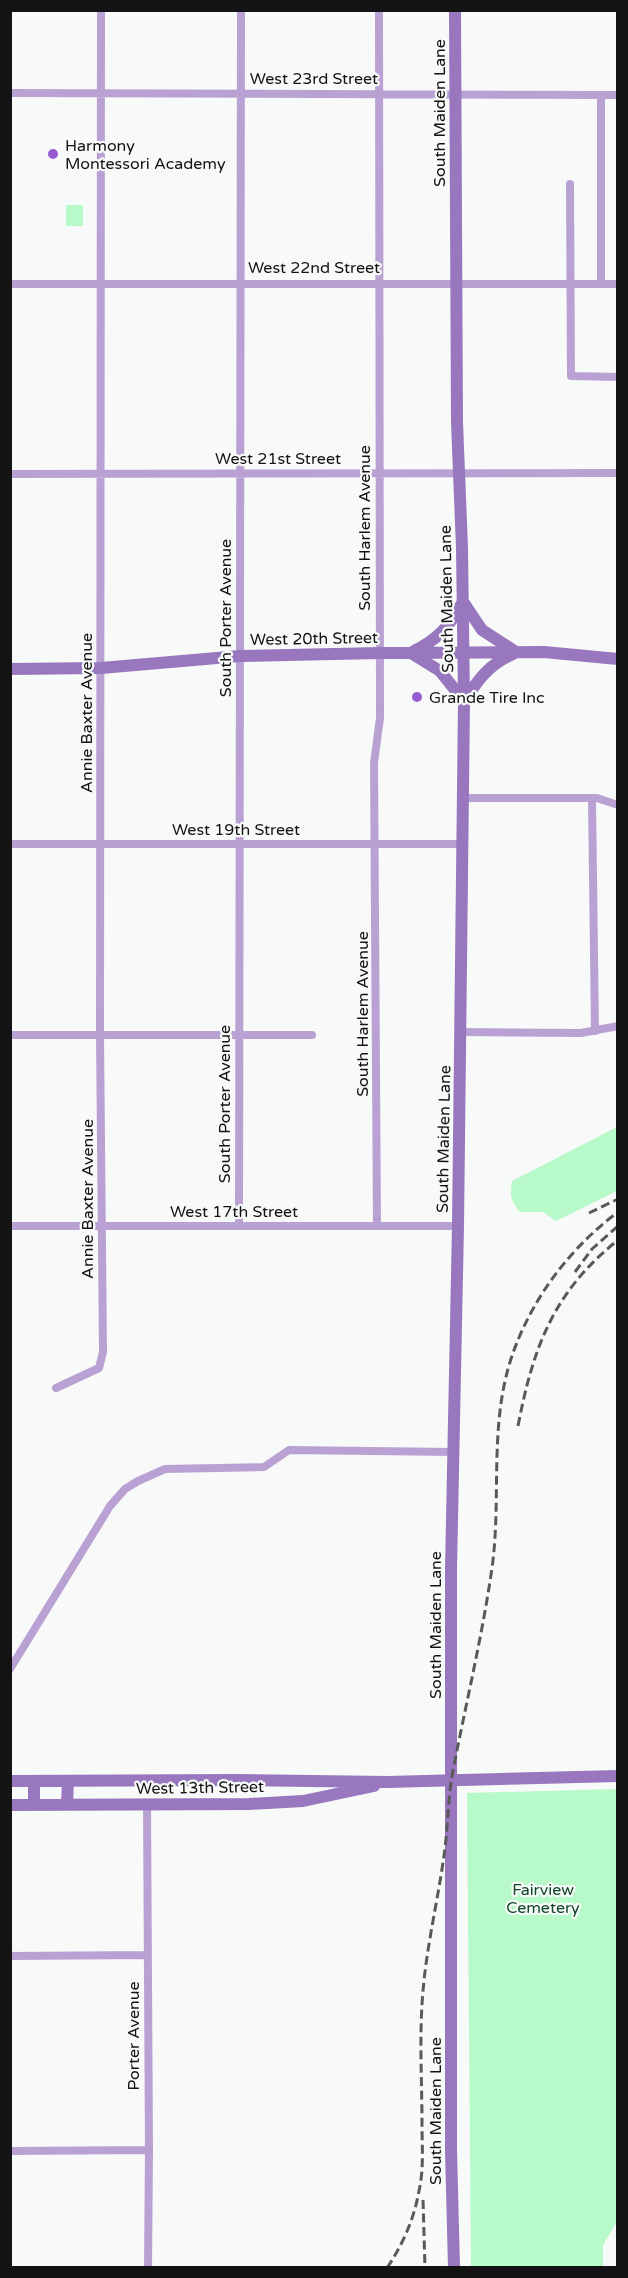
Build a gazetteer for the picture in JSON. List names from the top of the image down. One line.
{"streets":{"main road":["South Maiden Lane","West 20th Street","West 13th Street"],"street":["West 23rd Street","West 22nd Street","West 21st Street","South Harlem Avenue","South Porter Avenue","Annie Baxter Avenue","West 19th Street","West 17th Street","Porter Avenue"]},"crossings":[["West 23rd Street","South Maiden Lane"],["West 23rd Street","South Harlem Avenue"],["West 23rd Street","South Porter Avenue"],["West 23rd Street","Annie Baxter Avenue"],["South Maiden Lane","West 22nd Street"],["South Maiden Lane","West 21st Street"],["South Maiden Lane","West 20th Street"],["South Maiden Lane","West 19th Street"],["South Maiden Lane","West 17th Street"],["South Maiden Lane","West 13th Street"],["West 22nd Street","South Harlem Avenue"],["West 22nd Street","South Porter Avenue"],["West 22nd Street","Annie Baxter Avenue"],["West 21st Street","South Harlem Avenue"],["West 21st Street","South Porter Avenue"],["West 21st Street","Annie Baxter Avenue"],["South Harlem Avenue","West 20th Street"],["South Harlem Avenue","West 19th Street"],["South Harlem Avenue","West 17th Street"],["South Porter Avenue","West 20th Street"],["South Porter Avenue","West 19th Street"],["South Porter Avenue","West 17th Street"],["West 20th Street","Annie Baxter Avenue"],["Annie Baxter Avenue","West 19th Street"],["Annie Baxter Avenue","West 17th Street"],["West 13th Street","Porter Avenue"]],"parks":["Fairview Cemetery"],"places":["Harmony Montessori Academy","Grande Tire Inc"]}
